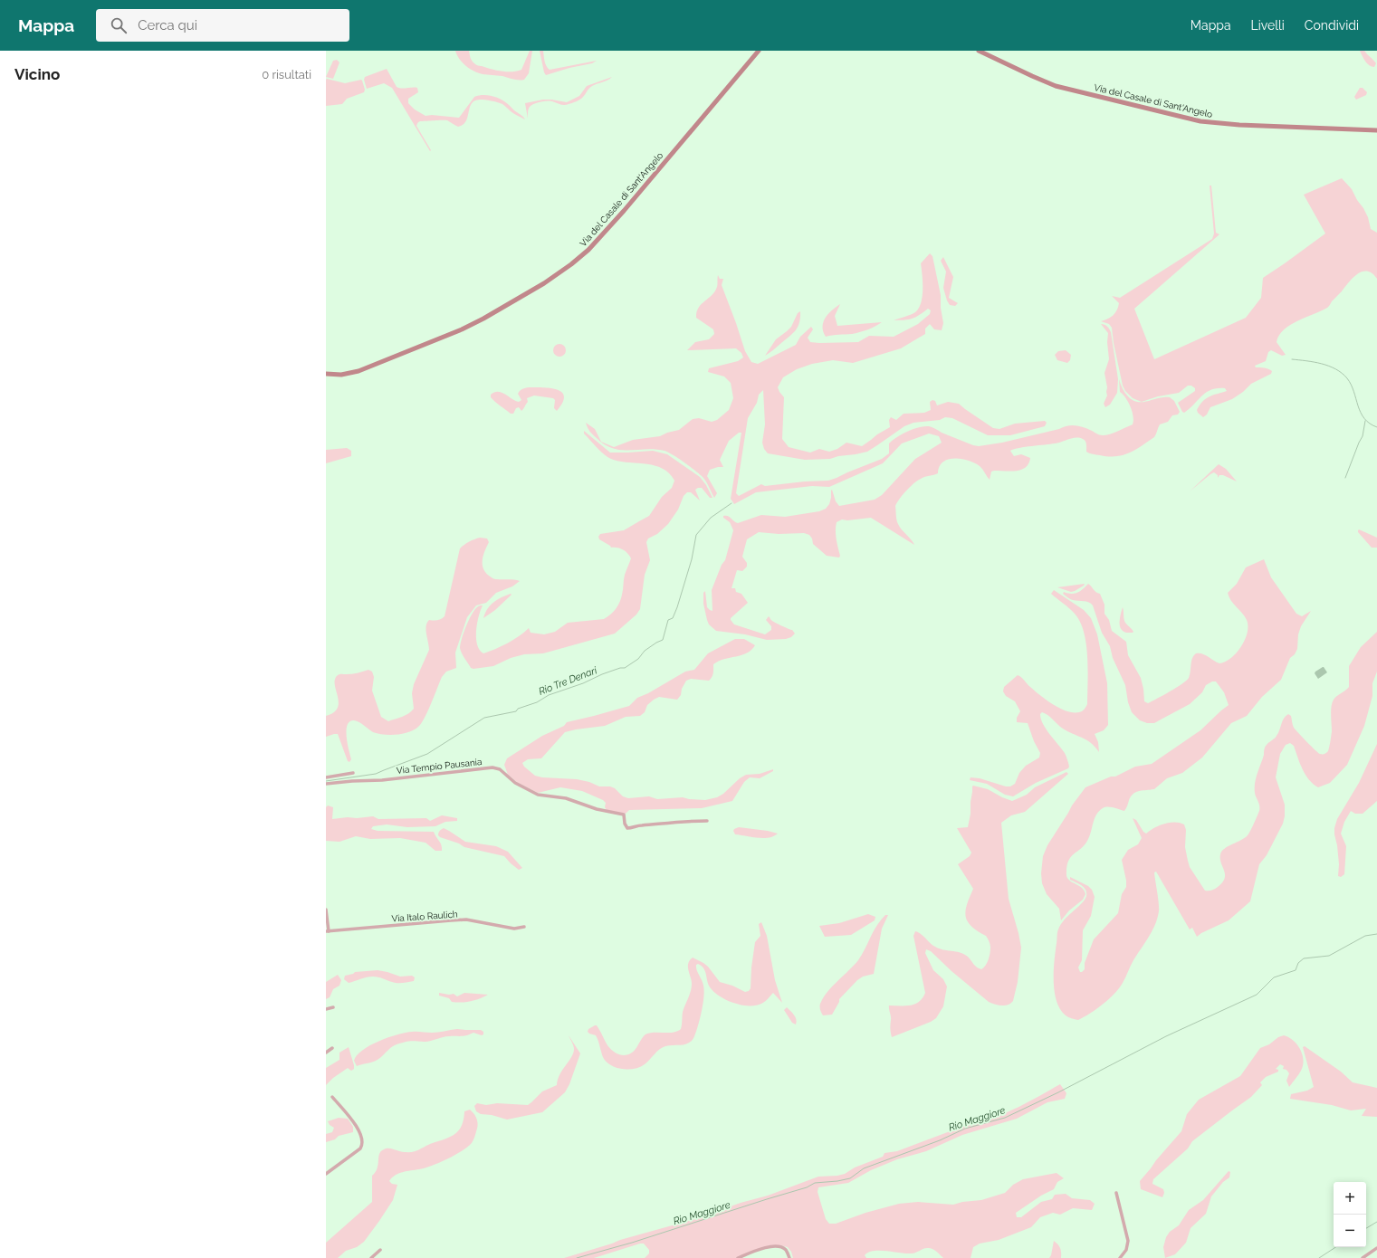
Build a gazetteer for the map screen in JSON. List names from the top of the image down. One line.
{"streets":{"main road":["Via del Casale di Sant'Angelo"],"street":["Via Tempio Pausania","Via Italo Raulich"]},"water":["Rio Tre Denari","Rio Maggiore"],"page":{"header":"Mappa","search":"Cerca qui","nav":["Mappa","Livelli","Condividi"],"heading":["Vicino","0 risultati"],"map_buttons":["+","−"]}}
